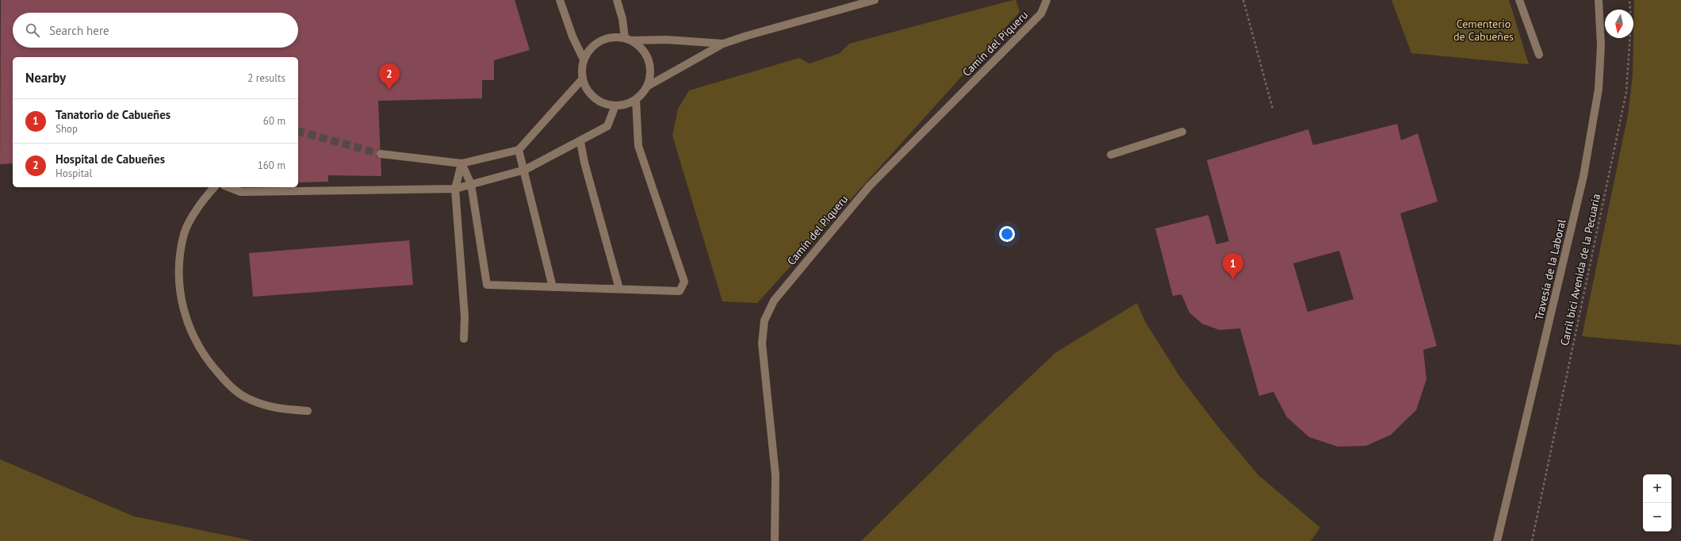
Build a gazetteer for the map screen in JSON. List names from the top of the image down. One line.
{"streets":{"street":["Camín del Piqueru","Travesía de la Laboral"],"path":["Carril bici Avenida de la Pecuaria"]},"parks":["Cementerio de Cabueñes"],"north":"bottom","page":{"search":"Search here","heading":["Nearby","2 results"],"pins":["2","1"],"list":[{"mark":"1","name":"Tanatorio de Cabueñes","note":"Shop","value":"60 m"},{"mark":"2","name":"Hospital de Cabueñes","note":"Hospital","value":"160 m"}],"map_buttons":["+","−"]}}
